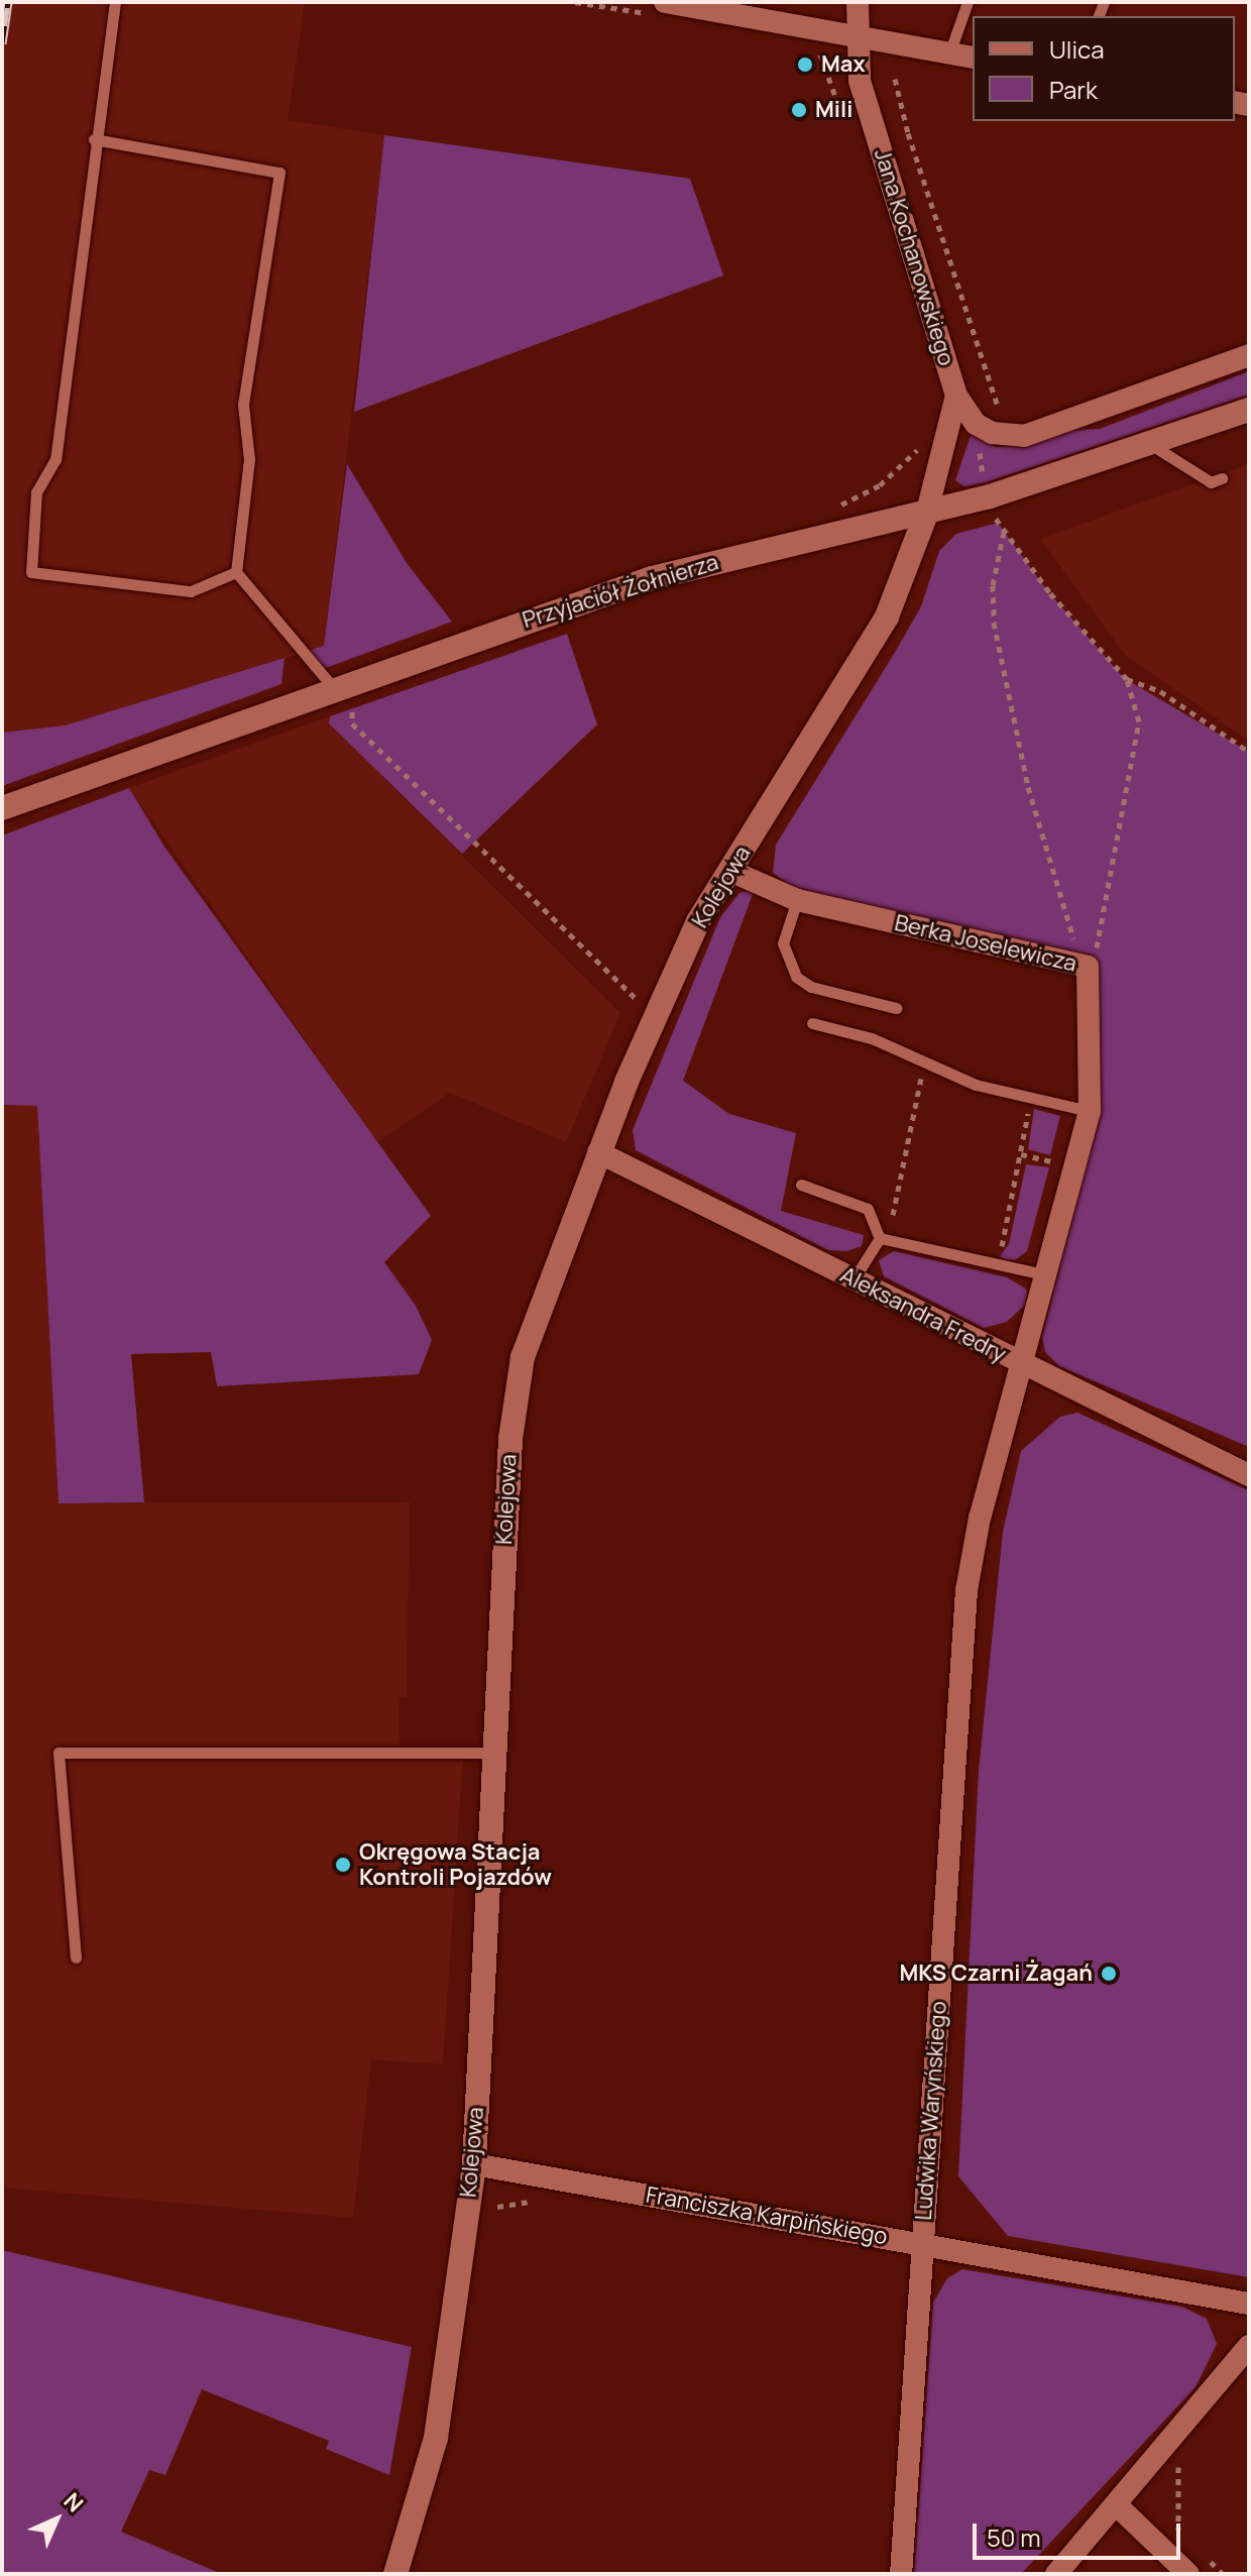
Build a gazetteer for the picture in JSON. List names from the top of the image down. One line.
{"streets":{"street":["Jana Kochanowskiego","Przyjaciół Żołnierza","Kolejowa","Berka Joselewicza","Aleksandra Fredry","Ludwika Waryńskiego","Franciszka Karpińskiego"]},"crossings":[["Jana Kochanowskiego","Przyjaciół Żołnierza"],["Jana Kochanowskiego","Kolejowa"],["Przyjaciół Żołnierza","Kolejowa"],["Kolejowa","Berka Joselewicza"],["Kolejowa","Aleksandra Fredry"],["Kolejowa","Franciszka Karpińskiego"],["Berka Joselewicza","Aleksandra Fredry"],["Berka Joselewicza","Ludwika Waryńskiego"],["Aleksandra Fredry","Ludwika Waryńskiego"],["Ludwika Waryńskiego","Franciszka Karpińskiego"]],"places":["Max","Mili","Okręgowa Stacja Kontroli Pojazdów","MKS Czarni Żagań"],"legend":["Ulica","Park"],"scale_bar":"50 m","north":"top right"}
